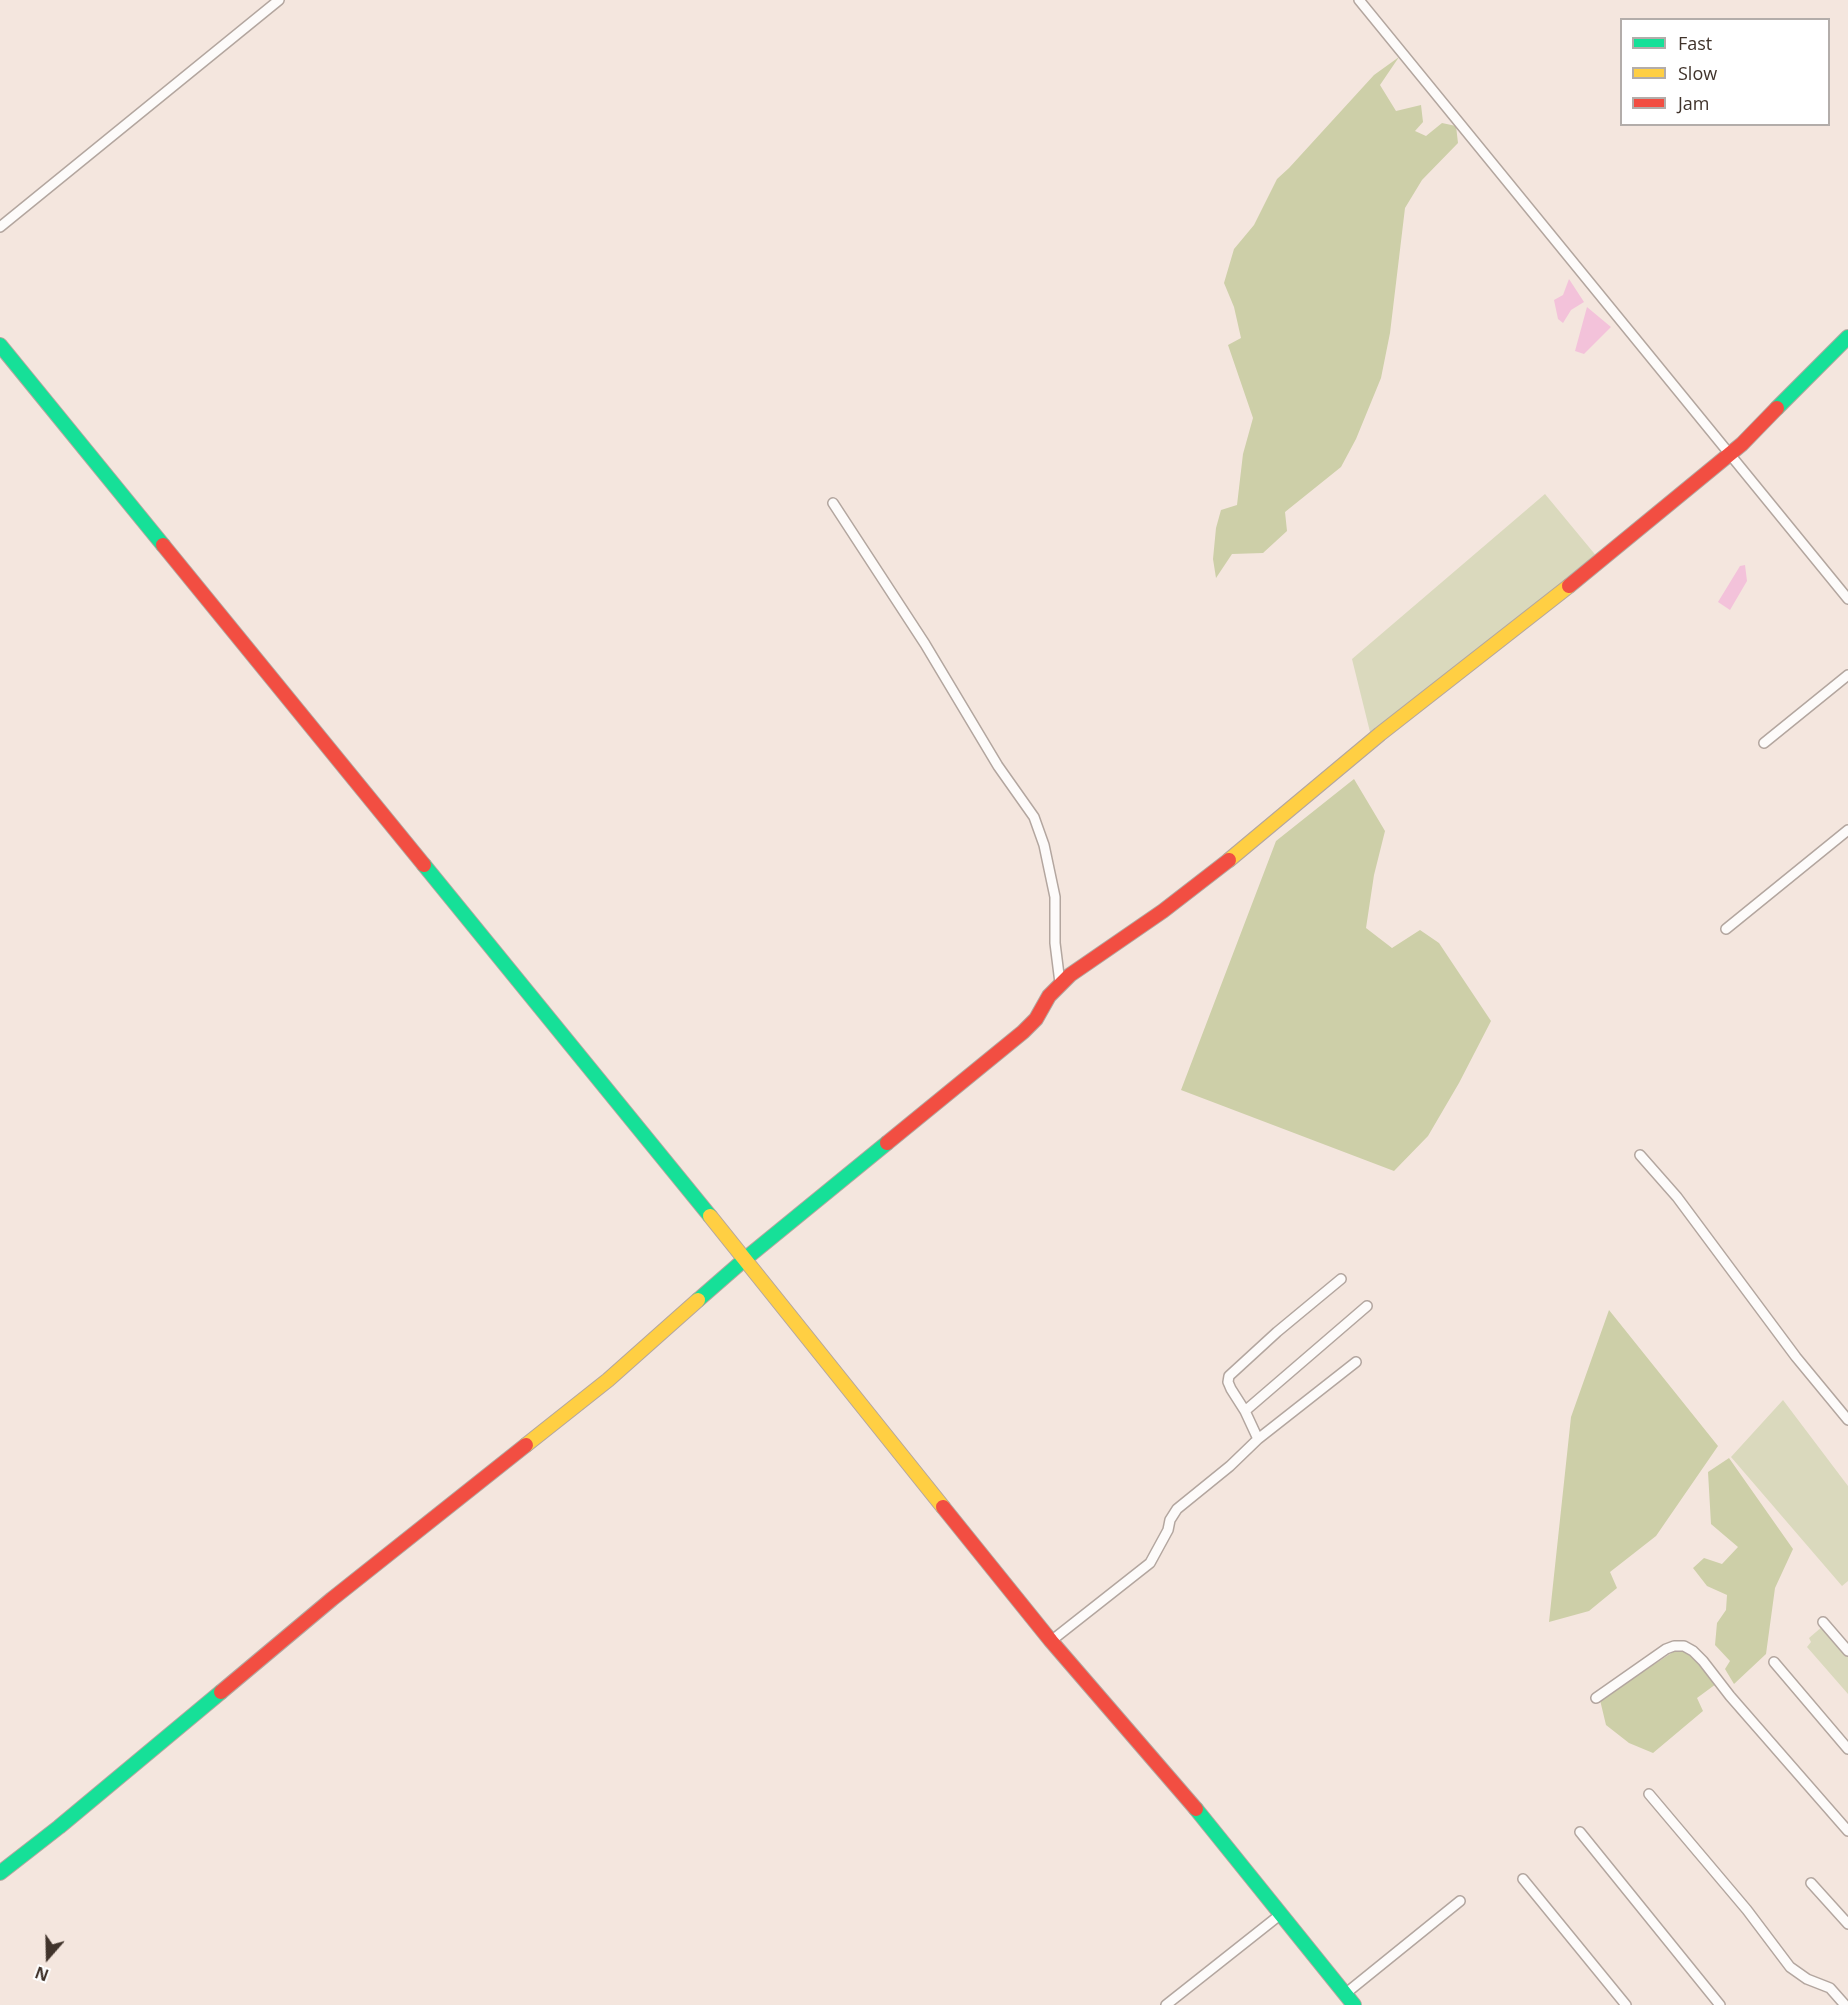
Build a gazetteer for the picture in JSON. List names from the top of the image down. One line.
{"legend":["Fast","Slow","Jam"],"north":"bottom"}
